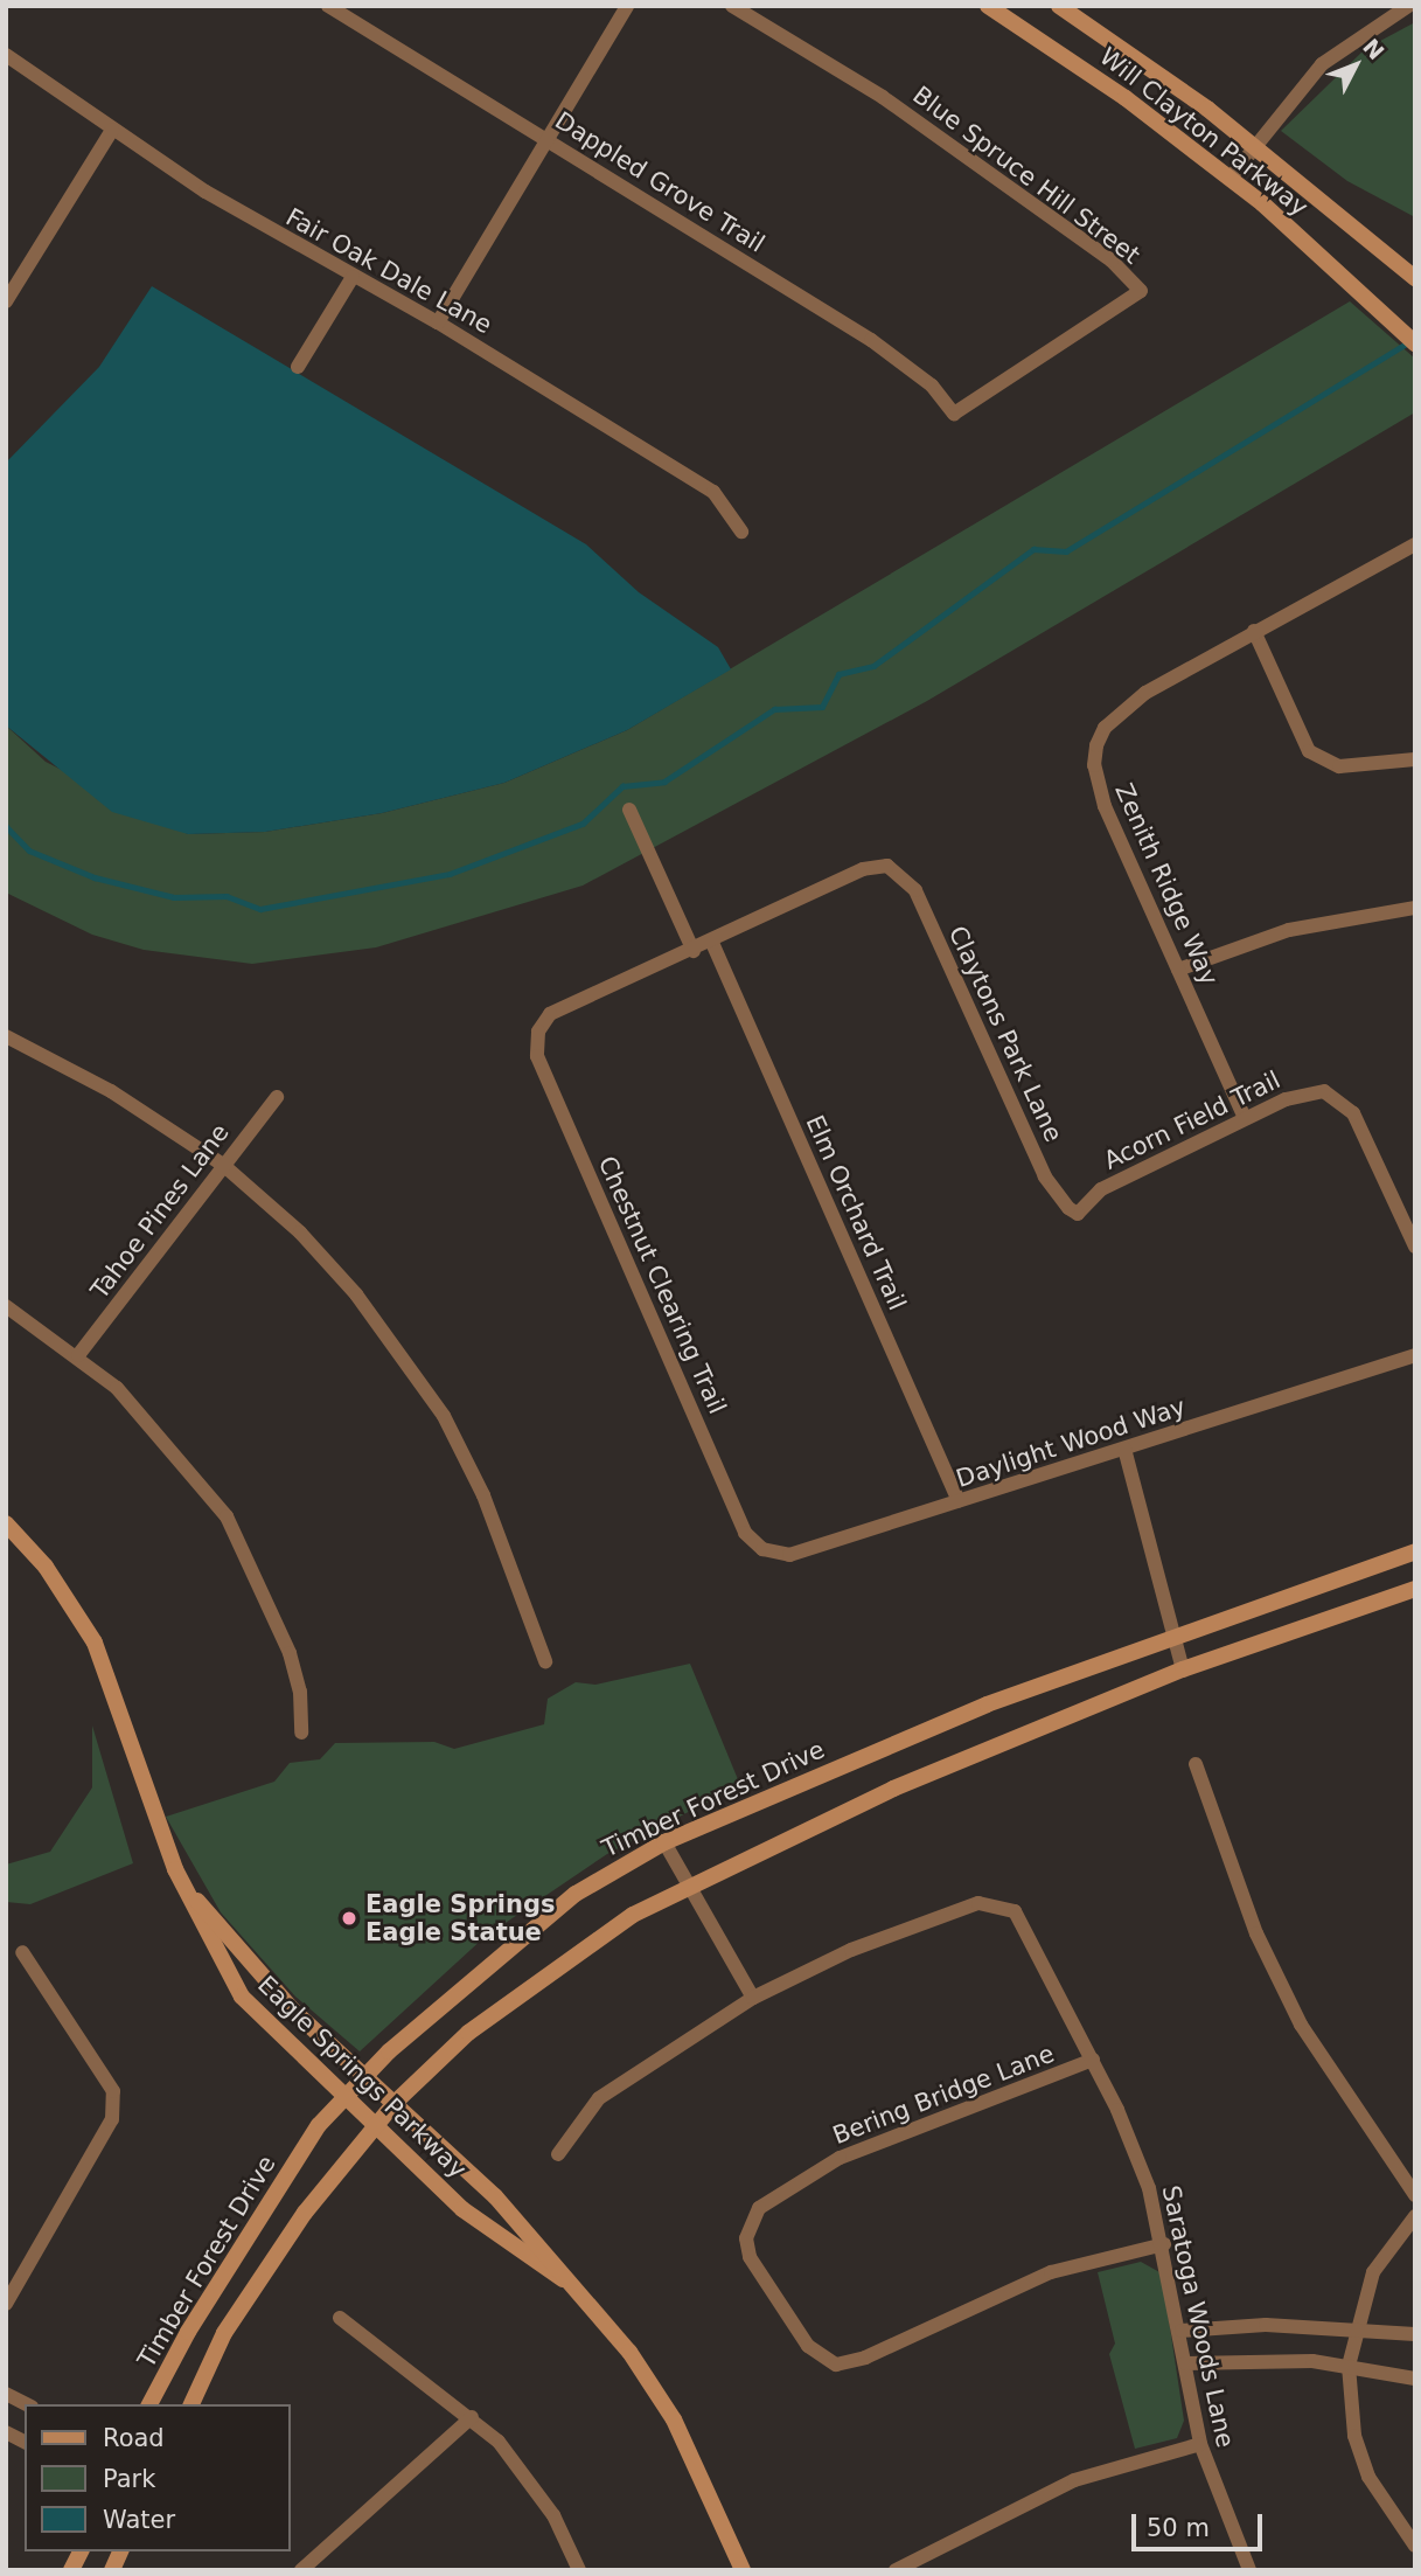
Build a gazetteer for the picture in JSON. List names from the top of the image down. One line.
{"streets":{"main road":["Will Clayton Parkway","Timber Forest Drive","Eagle Springs Parkway"],"street":["Blue Spruce Hill Street","Dappled Grove Trail","Fair Oak Dale Lane","Zenith Ridge Way","Claytons Park Lane","Acorn Field Trail","Tahoe Pines Lane","Elm Orchard Trail","Chestnut Clearing Trail","Daylight Wood Way","Bering Bridge Lane","Saratoga Woods Lane"]},"crossings":[["Blue Spruce Hill Street","Dappled Grove Trail"],["Zenith Ridge Way","Acorn Field Trail"],["Claytons Park Lane","Acorn Field Trail"],["Claytons Park Lane","Elm Orchard Trail"],["Elm Orchard Trail","Daylight Wood Way"],["Chestnut Clearing Trail","Daylight Wood Way"],["Timber Forest Drive","Eagle Springs Parkway"],["Bering Bridge Lane","Saratoga Woods Lane"]],"places":["Eagle Springs Eagle Statue"],"legend":["Road","Park","Water"],"scale_bar":"50 m","north":"top right"}
